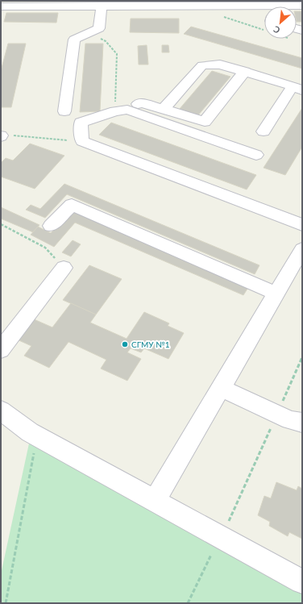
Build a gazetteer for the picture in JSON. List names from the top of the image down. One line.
{"places":["СГМУ №1"],"north":"bottom left"}
